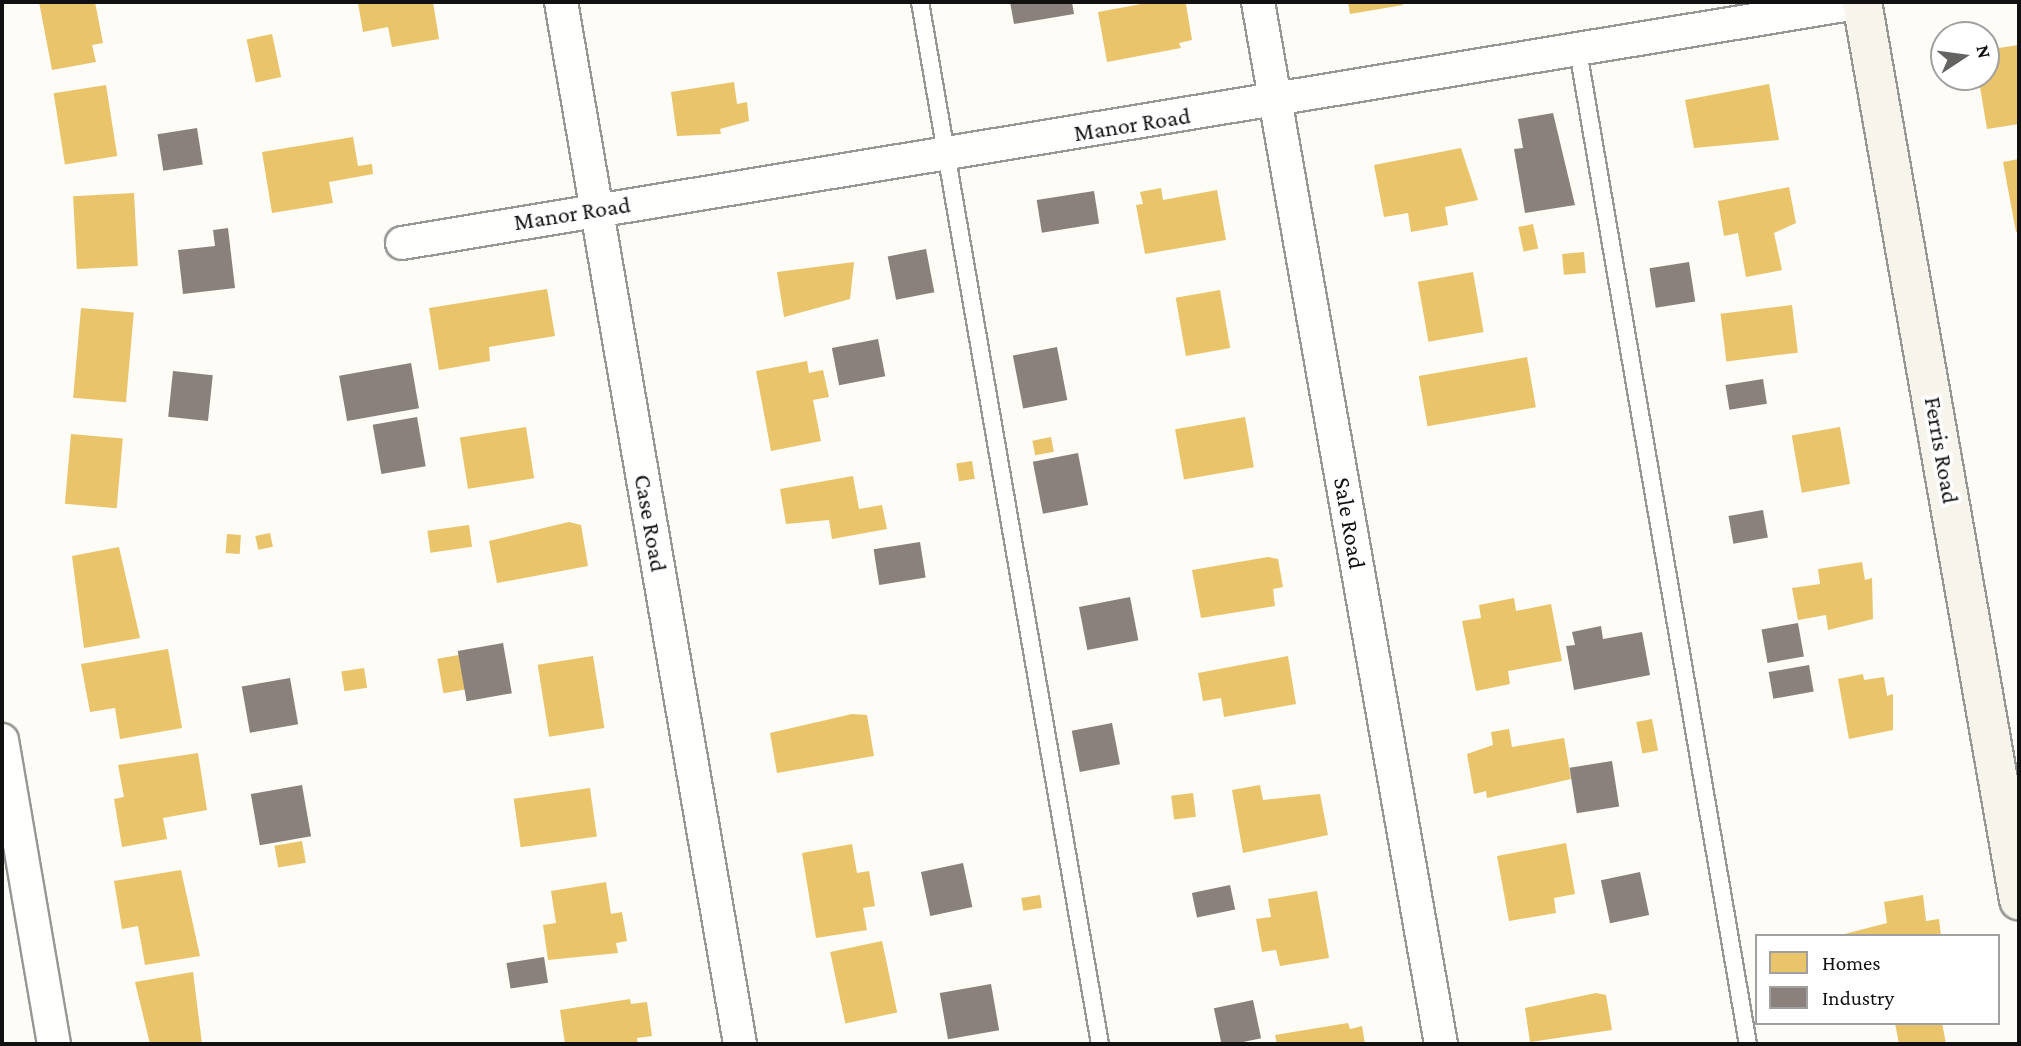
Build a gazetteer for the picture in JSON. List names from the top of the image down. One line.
{"streets":{"main road":["Ferris Road"],"street":["Manor Road","Case Road","Sale Road"]},"crossings":[["Manor Road","Ferris Road"],["Manor Road","Case Road"],["Manor Road","Sale Road"]],"legend":["Homes","Industry"],"north":"right"}
